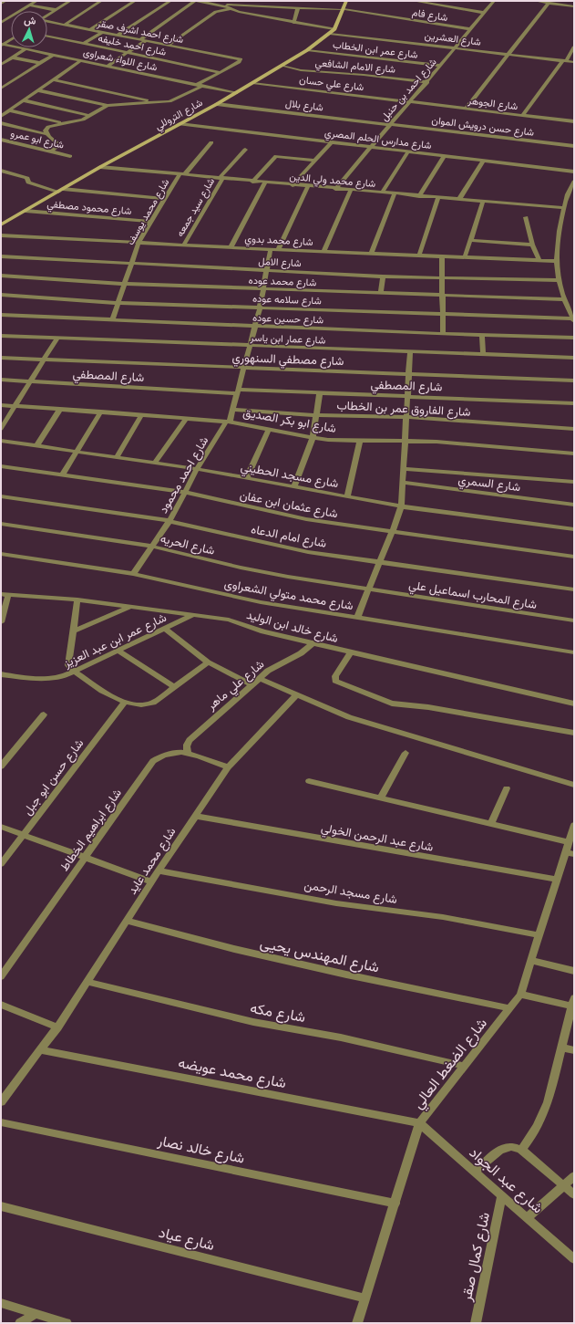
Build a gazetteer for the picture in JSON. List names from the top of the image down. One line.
{"streets":{"street":["شارع فام","شارع احمد اشرف صقر","شارع العشرين","شارع احمد خليفه","شارع عمر ابن الخطاب","شارع اللواء شعراوى","شارع الامام الشافعي","شارع علي حسان","شارع احمد بن حنبل","شارع الجوهر","شارع بلال","شارع التروللي","شارع حسن درويش الموان","شارع ابو عمرو","شارع مدارس الحلم المصري","شارع محمد ولي الدين","شارع محمود مصطفي","شارع سيد جمعه","شارع محمد يوسف","شارع محمد بدوي","شارع الامل","شارع محمد عوده","شارع سلامه عوده","شارع حسين عوده","شارع عمار ابن ياسر","شارع مصطفي السنهوري","شارع المصطفي","شارع الفاروق عمر بن الخطاب","شارع ابو بكر الصديق","شارع احمد محمود","شارع مسجد الحطيني","شارع السمري","شارع عثمان ابن عفان","شارع امام الدعاه","شارع الحريه","شارع محمد متولي الشعراوى","شارع المحارب اسماعيل علي","شارع خالد ابن الوليد","شارع عمر ابن عبد العزيز","شارع علي ماهر","شارع حسن ابو جبل","شارع ابراهيم الخطاط","شارع عبد الرحمن الخولي","شارع محمد عايد","شارع مسجد الرحمن","شارع المهندس يحيى","شارع مكه","شارع الضغط العالي","شارع محمد عويضه","شارع خالد نصار","شارع عبد الجواد","شارع عياد","شارع كمال صقر"]},"crossings":[["شارع فام","شارع احمد بن حنبل"],["شارع فام","شارع التروللي"],["شارع احمد اشرف صقر","شارع احمد خليفه"],["شارع العشرين","شارع احمد بن حنبل"],["شارع العشرين","شارع التروللي"],["شارع عمر ابن الخطاب","شارع احمد بن حنبل"],["شارع عمر ابن الخطاب","شارع التروللي"],["شارع اللواء شعراوى","شارع التروللي"],["شارع الامام الشافعي","شارع احمد بن حنبل"],["شارع الامام الشافعي","شارع التروللي"],["شارع علي حسان","شارع احمد بن حنبل"],["شارع علي حسان","شارع الجوهر"],["شارع علي حسان","شارع التروللي"],["شارع احمد بن حنبل","شارع الجوهر"],["شارع احمد بن حنبل","شارع بلال"],["شارع احمد بن حنبل","شارع حسن درويش الموان"],["شارع احمد بن حنبل","شارع مدارس الحلم المصري"],["شارع احمد بن حنبل","شارع محمد ولي الدين"],["شارع بلال","شارع التروللي"],["شارع بلال","شارع حسن درويش الموان"],["شارع التروللي","شارع مدارس الحلم المصري"],["شارع التروللي","شارع محمد ولي الدين"],["شارع التروللي","شارع محمود مصطفي"],["شارع محمد ولي الدين","شارع سيد جمعه"],["شارع محمد ولي الدين","شارع محمد يوسف"],["شارع محمود مصطفي","شارع محمد يوسف"],["شارع سيد جمعه","شارع محمد بدوي"],["شارع محمد يوسف","شارع محمد بدوي"],["شارع محمد يوسف","شارع الامل"],["شارع محمد يوسف","شارع محمد عوده"],["شارع محمد يوسف","شارع سلامه عوده"],["شارع محمد يوسف","شارع حسين عوده"],["شارع محمد بدوي","شارع احمد محمود"],["شارع الامل","شارع احمد محمود"],["شارع محمد عوده","شارع احمد محمود"],["شارع سلامه عوده","شارع احمد محمود"],["شارع حسين عوده","شارع احمد محمود"],["شارع عمار ابن ياسر","شارع احمد محمود"],["شارع مصطفي السنهوري","شارع احمد محمود"],["شارع المصطفي","شارع احمد محمود"],["شارع الفاروق عمر بن الخطاب","شارع احمد محمود"],["شارع ابو بكر الصديق","شارع احمد محمود"],["شارع احمد محمود","شارع مسجد الحطيني"],["شارع احمد محمود","شارع عثمان ابن عفان"],["شارع احمد محمود","شارع امام الدعاه"],["شارع احمد محمود","شارع الحريه"],["شارع احمد محمود","شارع محمد متولي الشعراوى"],["شارع الحريه","شارع المحارب اسماعيل علي"],["شارع خالد ابن الوليد","شارع عمر ابن عبد العزيز"],["شارع خالد ابن الوليد","شارع علي ماهر"],["شارع علي ماهر","شارع ابراهيم الخطاط"],["شارع ابراهيم الخطاط","شارع محمد عايد"],["شارع عبد الرحمن الخولي","شارع محمد عايد"],["شارع عبد الرحمن الخولي","شارع الضغط العالي"],["شارع محمد عايد","شارع مسجد الرحمن"],["شارع محمد عايد","شارع المهندس يحيى"],["شارع محمد عايد","شارع مكه"],["شارع محمد عايد","شارع محمد عويضه"],["شارع مسجد الرحمن","شارع الضغط العالي"],["شارع المهندس يحيى","شارع الضغط العالي"],["شارع مكه","شارع الضغط العالي"],["شارع الضغط العالي","شارع محمد عويضه"],["شارع الضغط العالي","شارع خالد نصار"],["شارع الضغط العالي","شارع عبد الجواد"],["شارع الضغط العالي","شارع عياد"],["شارع محمد عويضه","شارع عبد الجواد"],["شارع عبد الجواد","شارع كمال صقر"]],"north":"top"}
